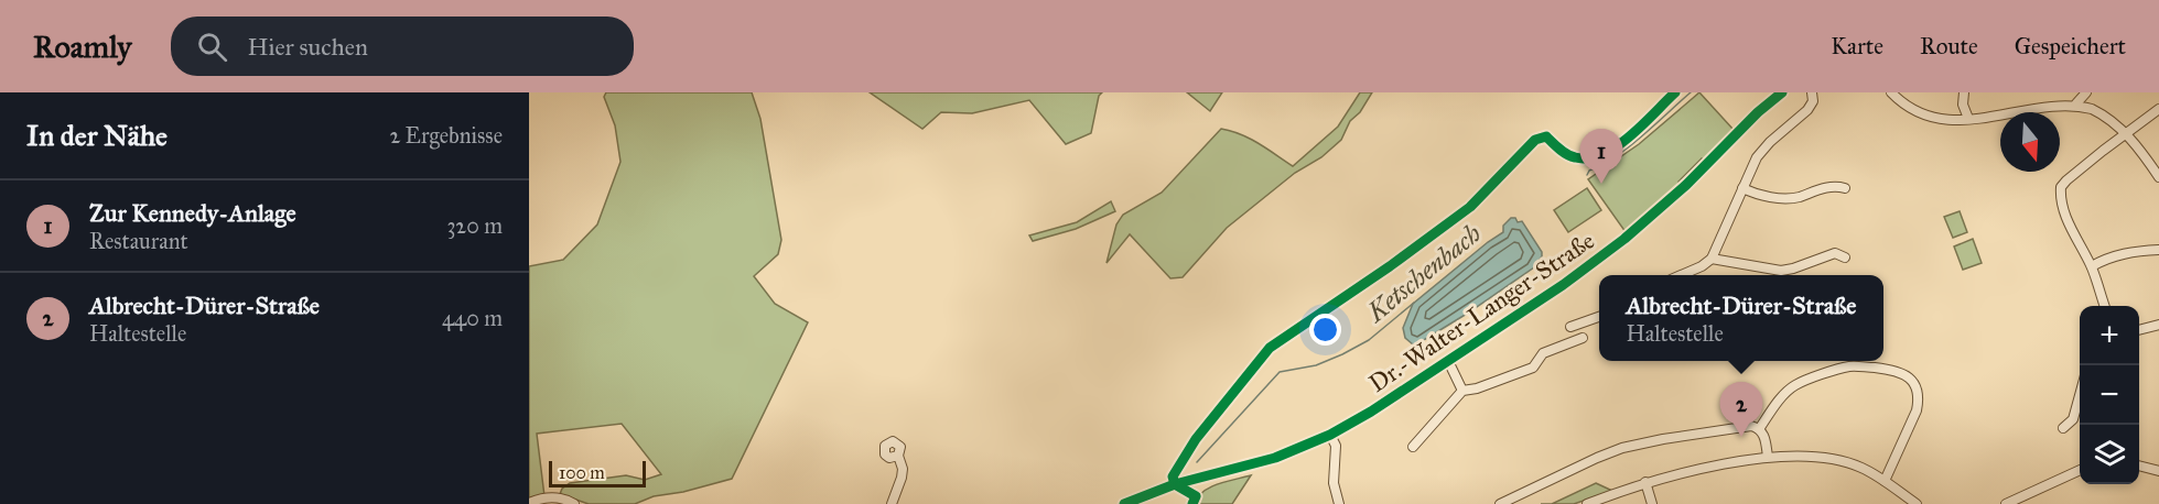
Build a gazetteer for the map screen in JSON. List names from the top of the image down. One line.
{"streets":{"street":["Dr.-Walter-Langer-Straße"]},"water":["Ketschenbach"],"scale_bar":"100 m","north":"bottom","page":{"header":"Roamly","search":"Hier suchen","nav":["Karte","Route","Gespeichert"],"heading":["In der Nähe","2 Ergebnisse"],"pins":["1","2"],"list":[{"mark":"1","name":"Zur Kennedy-Anlage","note":"Restaurant","value":"320 m"},{"mark":"2","name":"Albrecht-Dürer-Straße","note":"Haltestelle","value":"440 m"}],"popup":["Albrecht-Dürer-Straße","Haltestelle"],"map_buttons":["+","−"],"scale":"100 m"}}
